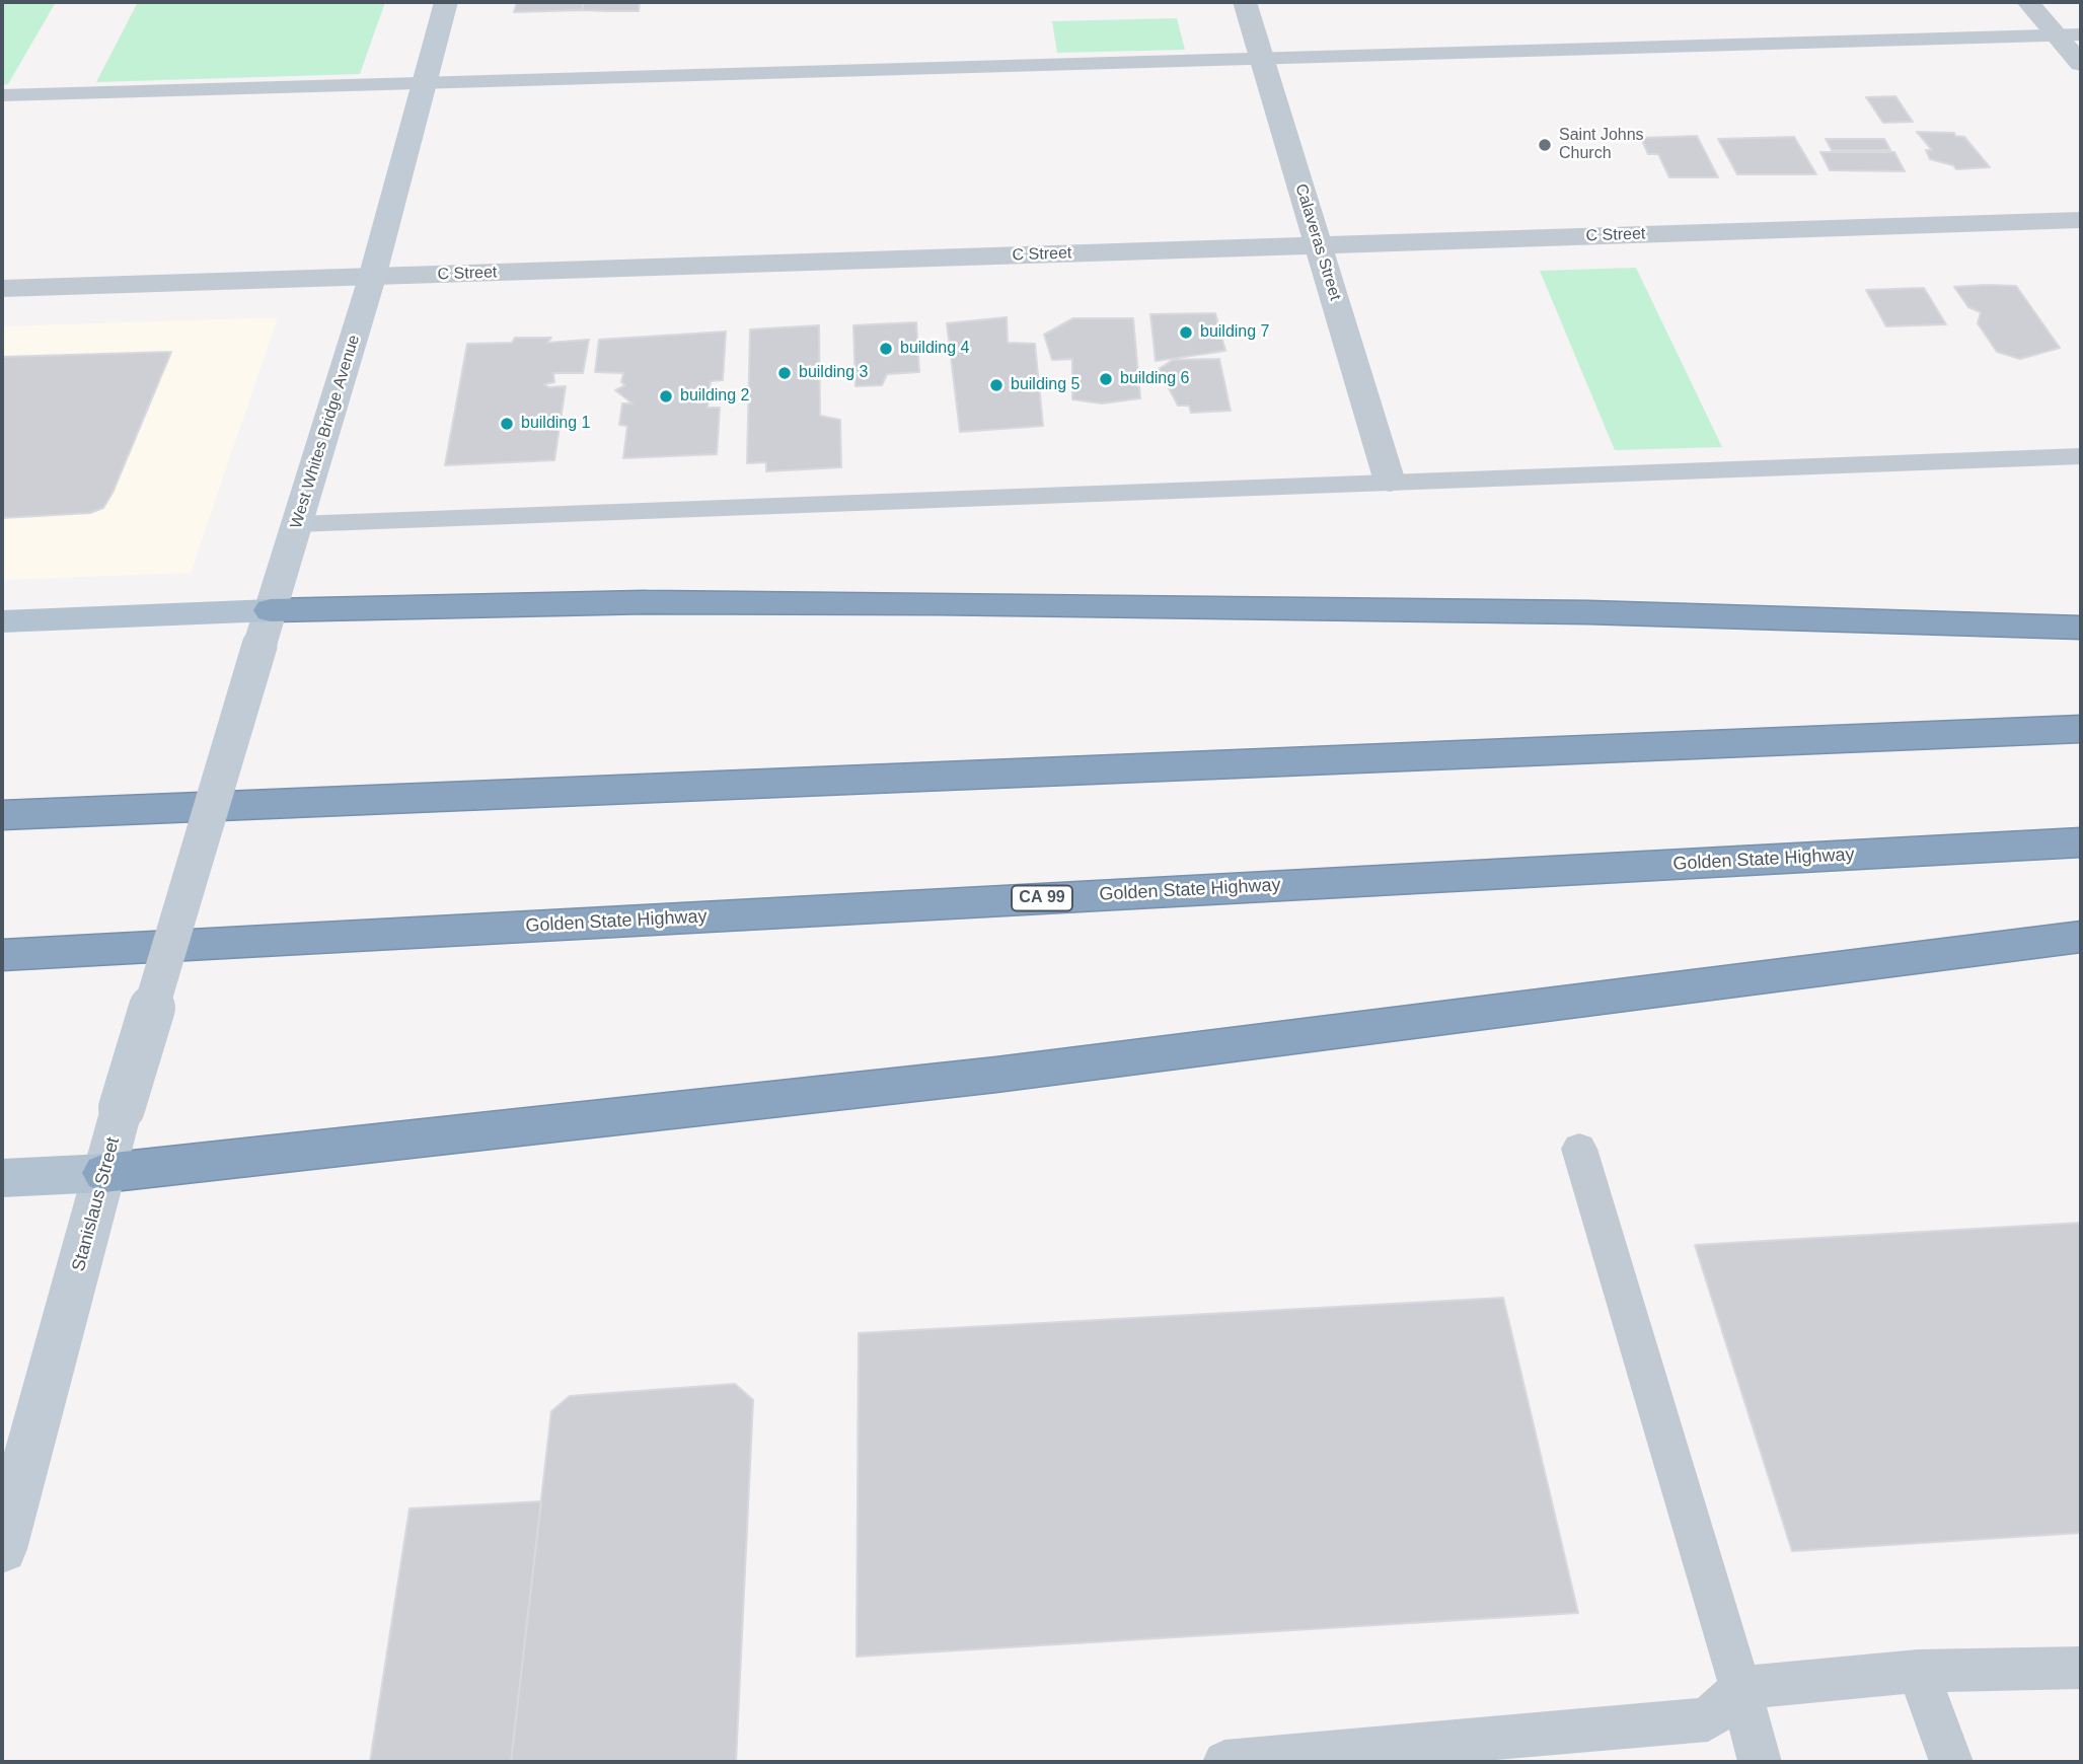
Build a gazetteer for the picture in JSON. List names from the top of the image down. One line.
{"streets":{"highway":["Golden State Highway","CA 99"],"main road":["West Whites Bridge Avenue","Stanislaus Street"],"street":["C Street","Calaveras Street"]},"crossings":[["C Street","Calaveras Street"],["C Street","West Whites Bridge Avenue"],["West Whites Bridge Avenue","Stanislaus Street"]],"places":["Saint Johns Church","building 7","building 4","building 3","building 6","building 5","building 2","building 1"]}
